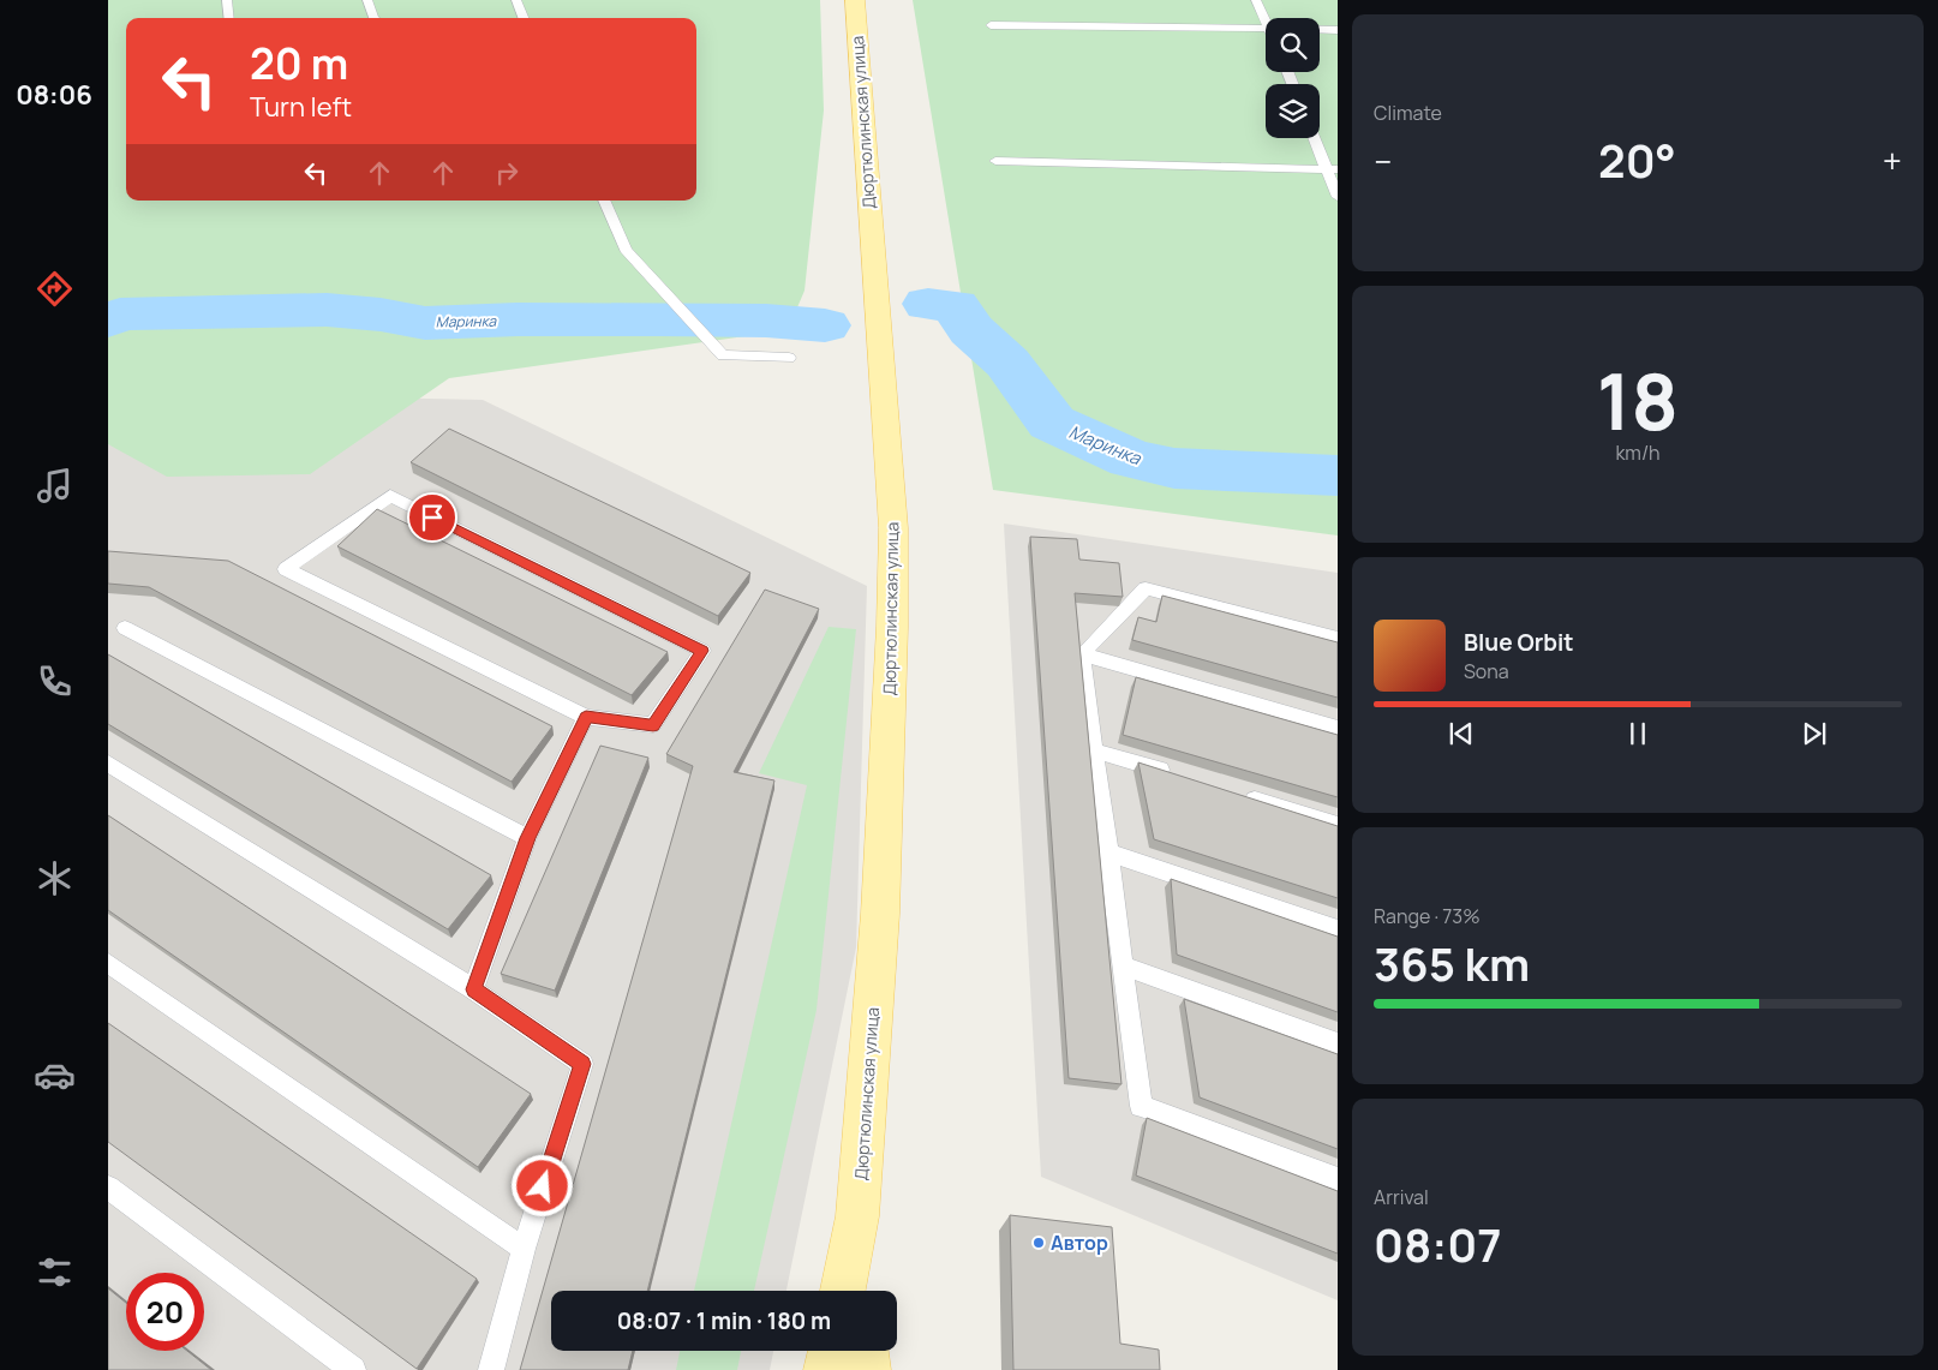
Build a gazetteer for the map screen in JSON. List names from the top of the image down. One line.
{"streets":{"main road":["Дюртюлинская улица"]},"water":["Маринка"],"places":["Автор"],"page":{"tabs":"08:06","tile":["Climate",["18","km/h"],["Range · 73%","365 km"],["Arrival","08:07"]],"turn":["20 m","Turn left"],"heat":["−","20°","+"],"song":["Blue Orbit","Sona"],"limit":"20","trip":"08:07 · 1 min · 180 m"}}
